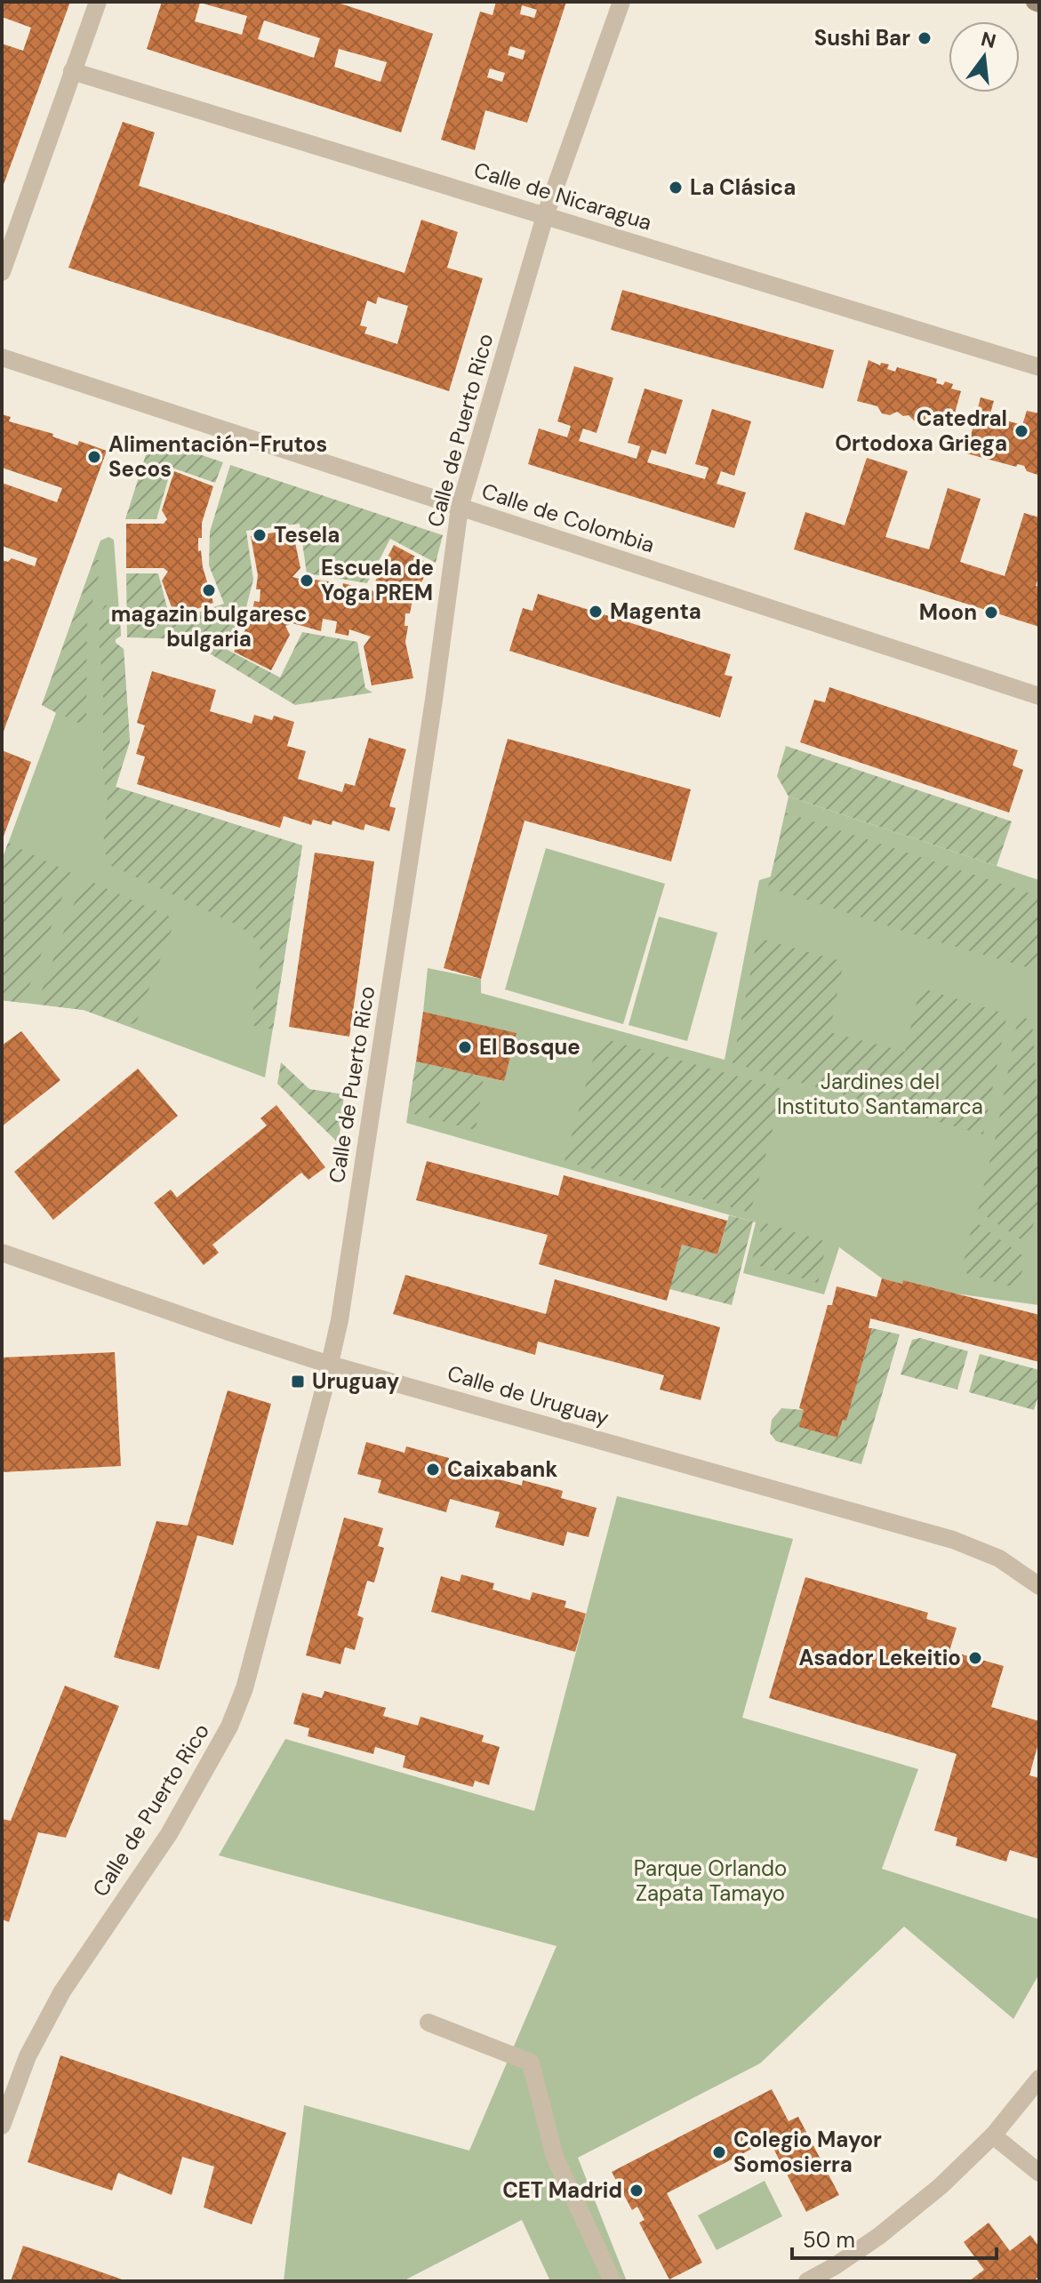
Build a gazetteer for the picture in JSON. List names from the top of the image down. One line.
{"streets":{"street":["Calle de Nicaragua","Calle de Puerto Rico","Calle de Colombia","Calle de Uruguay"]},"crossings":[["Calle de Nicaragua","Calle de Puerto Rico"],["Calle de Puerto Rico","Calle de Colombia"],["Calle de Puerto Rico","Calle de Uruguay"]],"parks":["Jardines del Instituto Santamarca","Parque Orlando Zapata Tamayo"],"places":{"other":["Sushi Bar","La Clásica","Catedral Ortodoxa Griega","Alimentación-Frutos Secos","Tesela","Escuela de Yoga PREM","magazin bulgaresc bulgaria","Magenta","Moon","El Bosque","Caixabank","Asador Lekeitio","Colegio Mayor Somosierra","CET Madrid"],"transit":["Uruguay"]},"scale_bar":"50 m","north":"top"}
